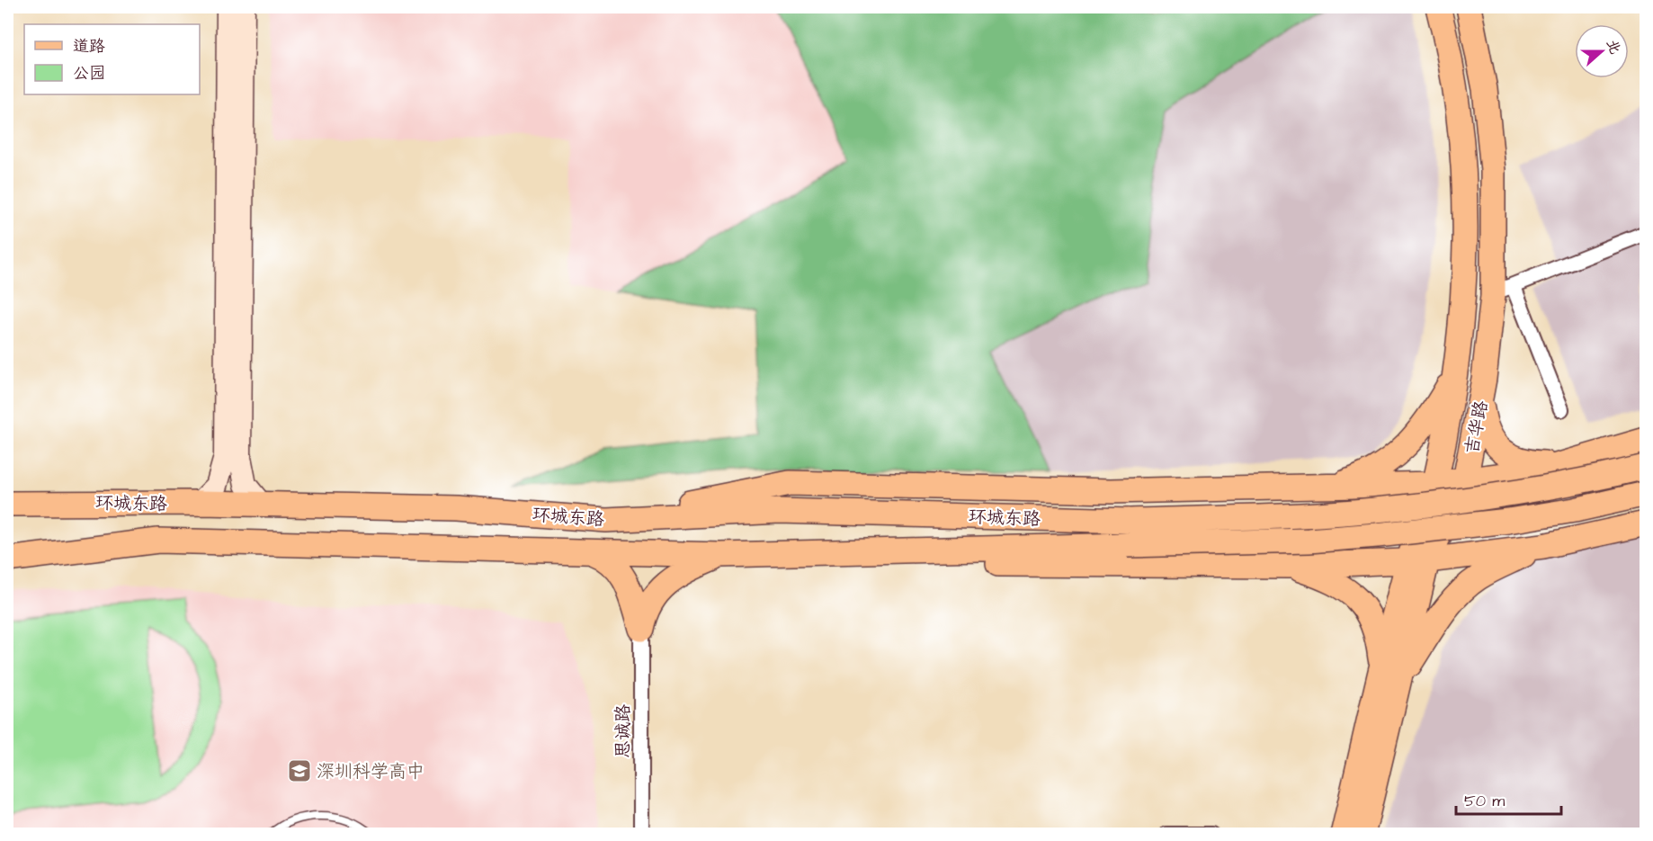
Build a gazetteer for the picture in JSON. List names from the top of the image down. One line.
{"streets":{"main road":["吉华路","环城东路"],"street":["思诚路"]},"places":{"school or university":["深圳科学高中"]},"legend":["道路","公园"],"scale_bar":"50 m","north":"right"}
